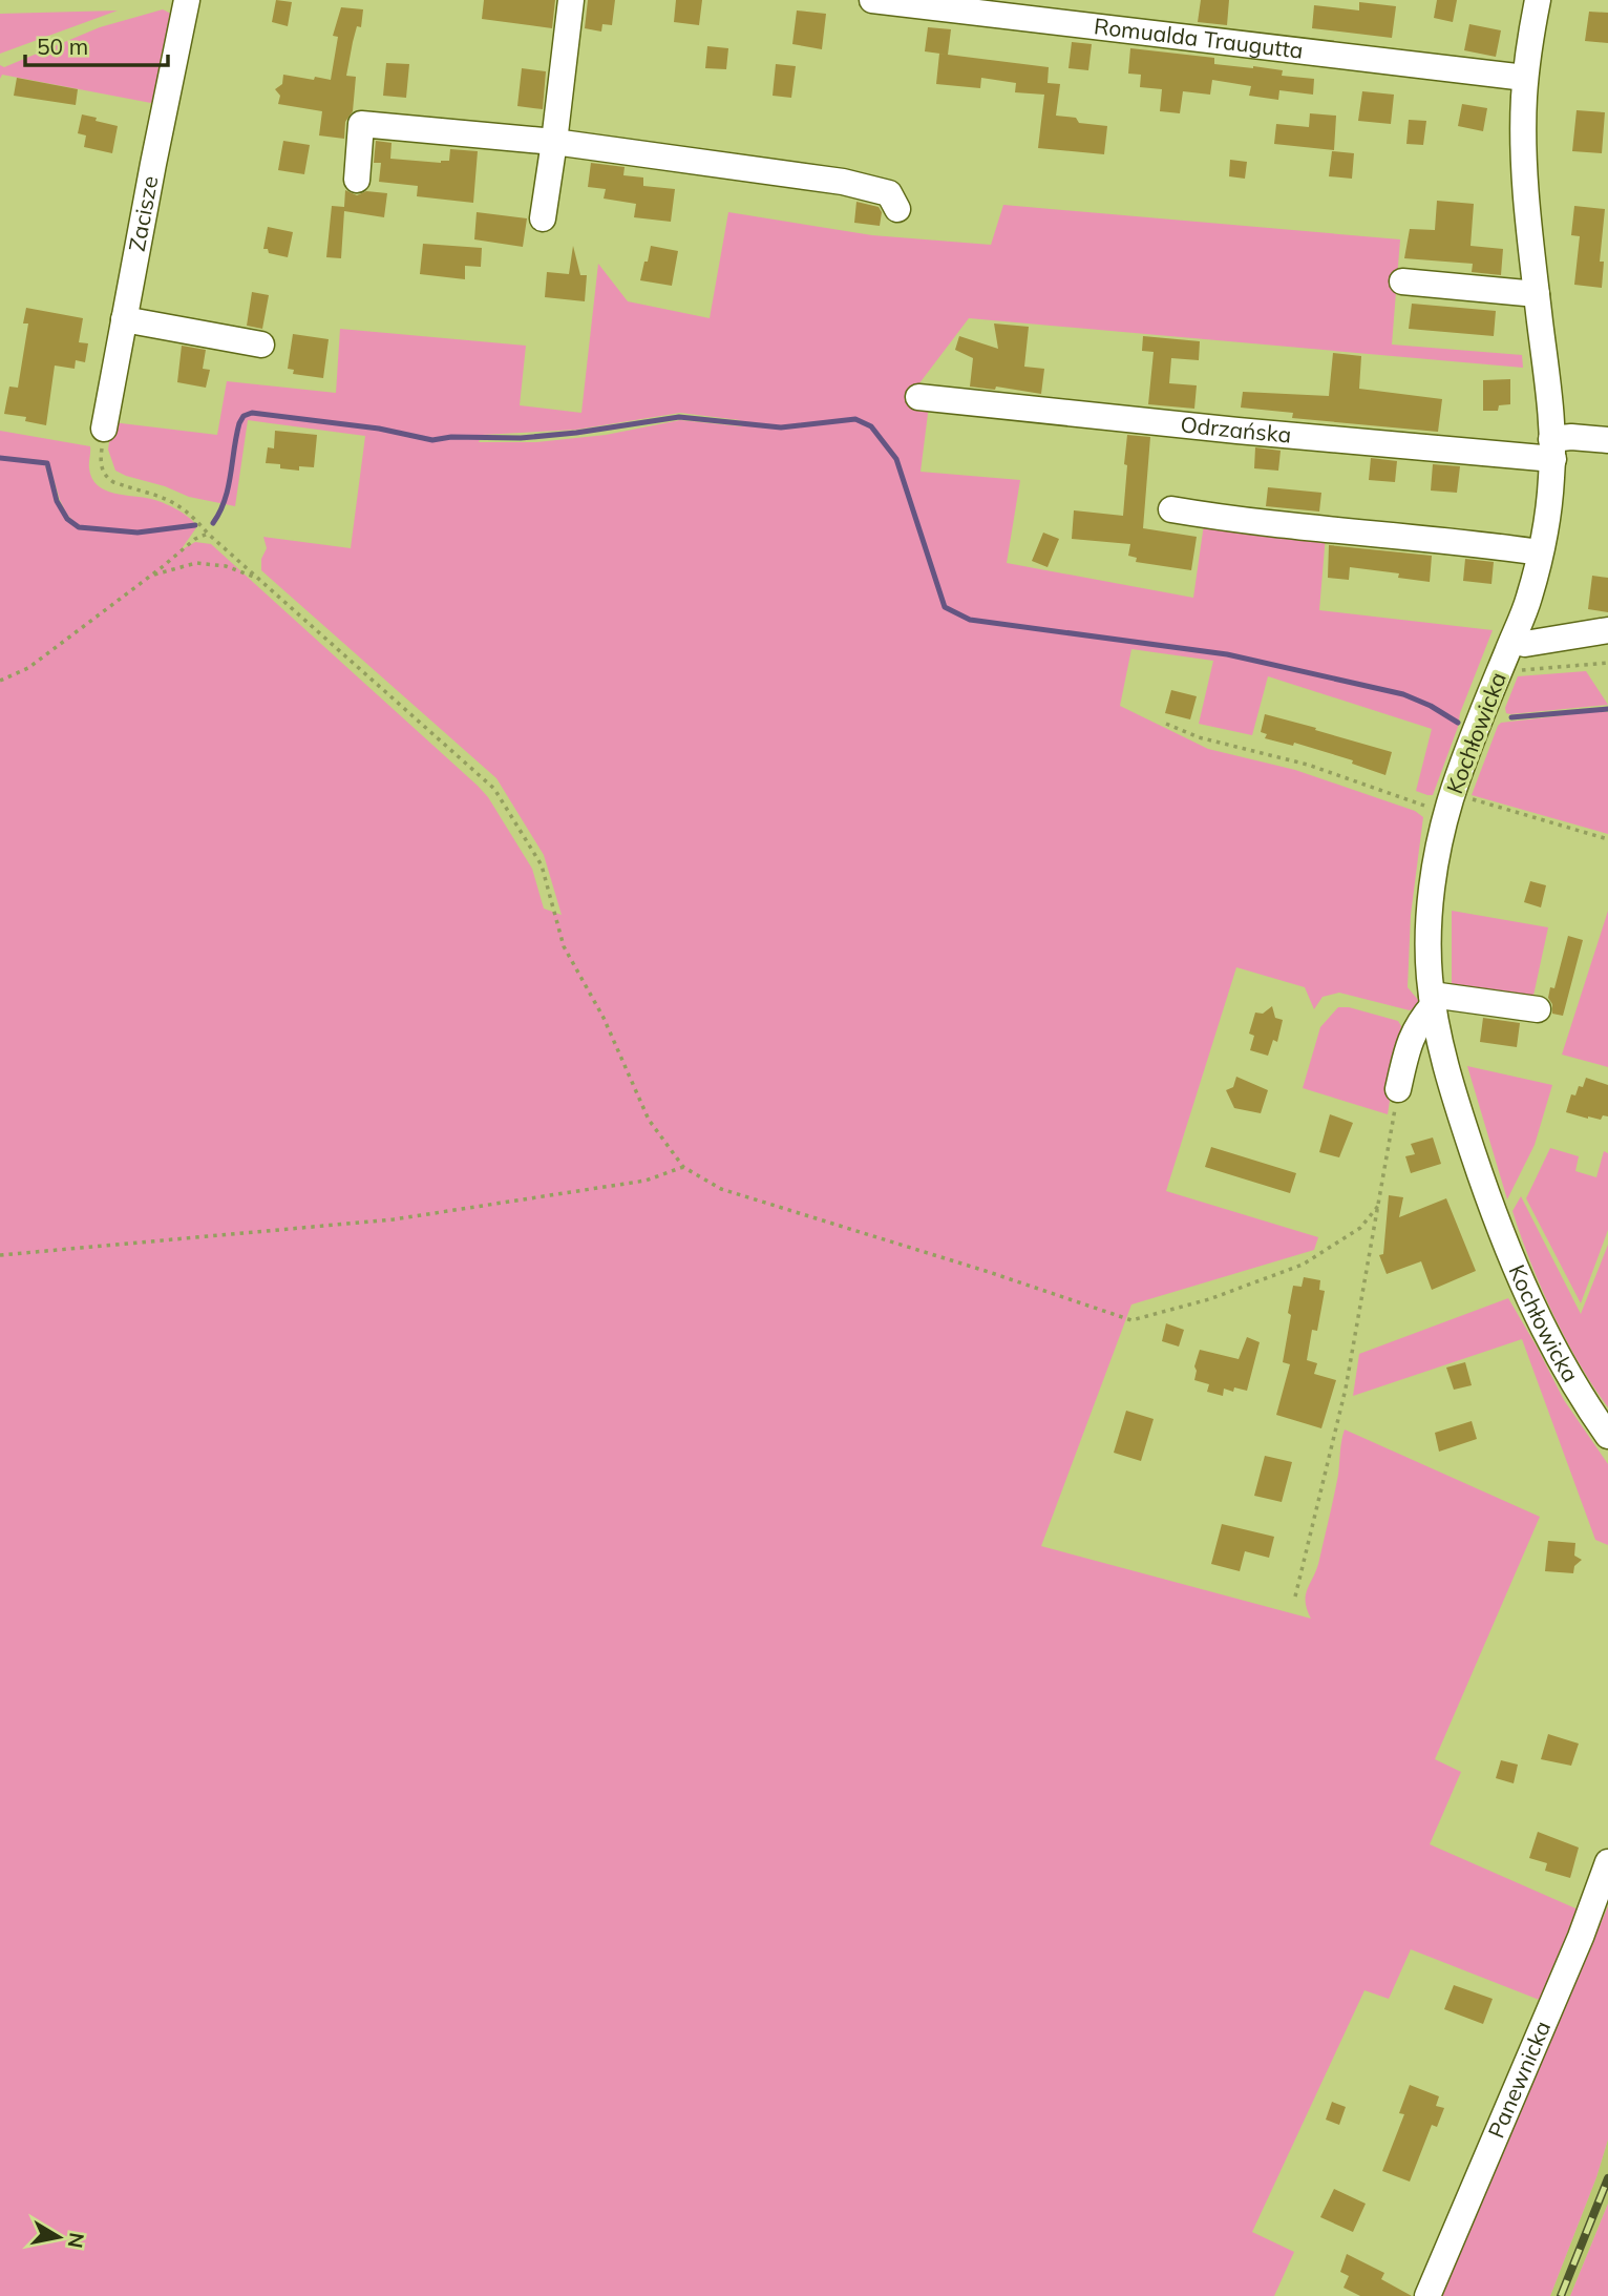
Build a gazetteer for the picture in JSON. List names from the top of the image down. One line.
{"streets":{"street":["Romualda Traugutta","Zacisze","Odrzańska","Kochłowicka","Panewnicka"]},"crossings":[["Romualda Traugutta","Kochłowicka"],["Odrzańska","Kochłowicka"]],"scale_bar":"50 m","north":"right"}
